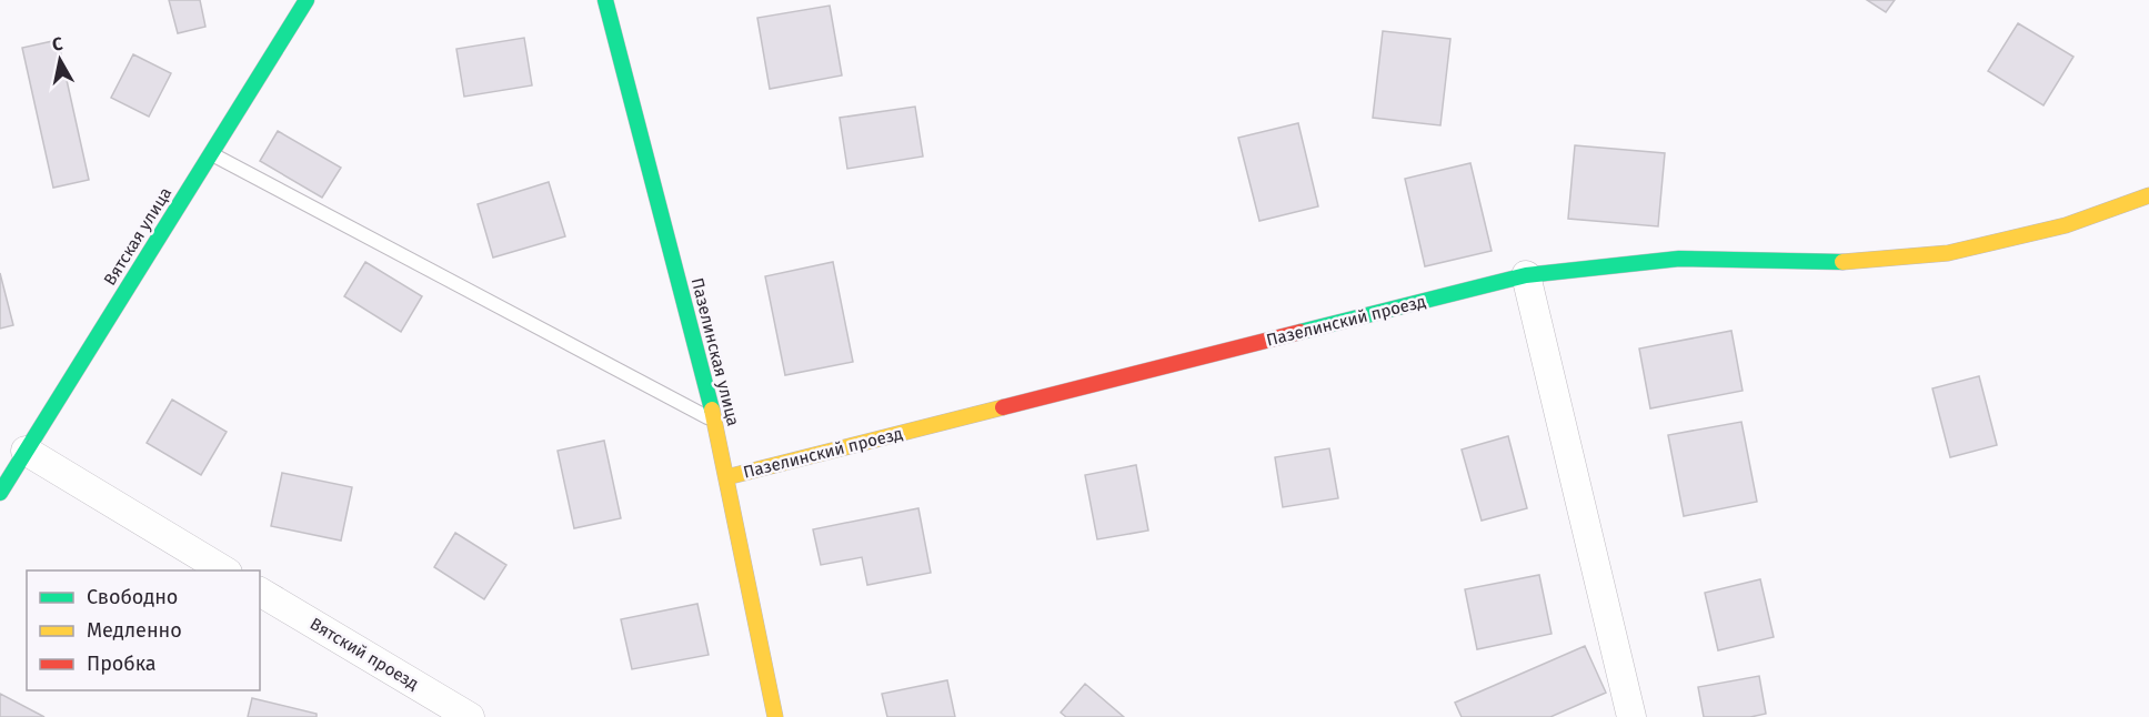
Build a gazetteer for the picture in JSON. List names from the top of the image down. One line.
{"streets":{"street":["Вятская улица","Пазелинский проезд","Пазелинская улица","Вятский проезд"]},"crossings":[["Пазелинский проезд","Пазелинская улица"]],"legend":["Свободно","Медленно","Пробка"],"north":"top"}
